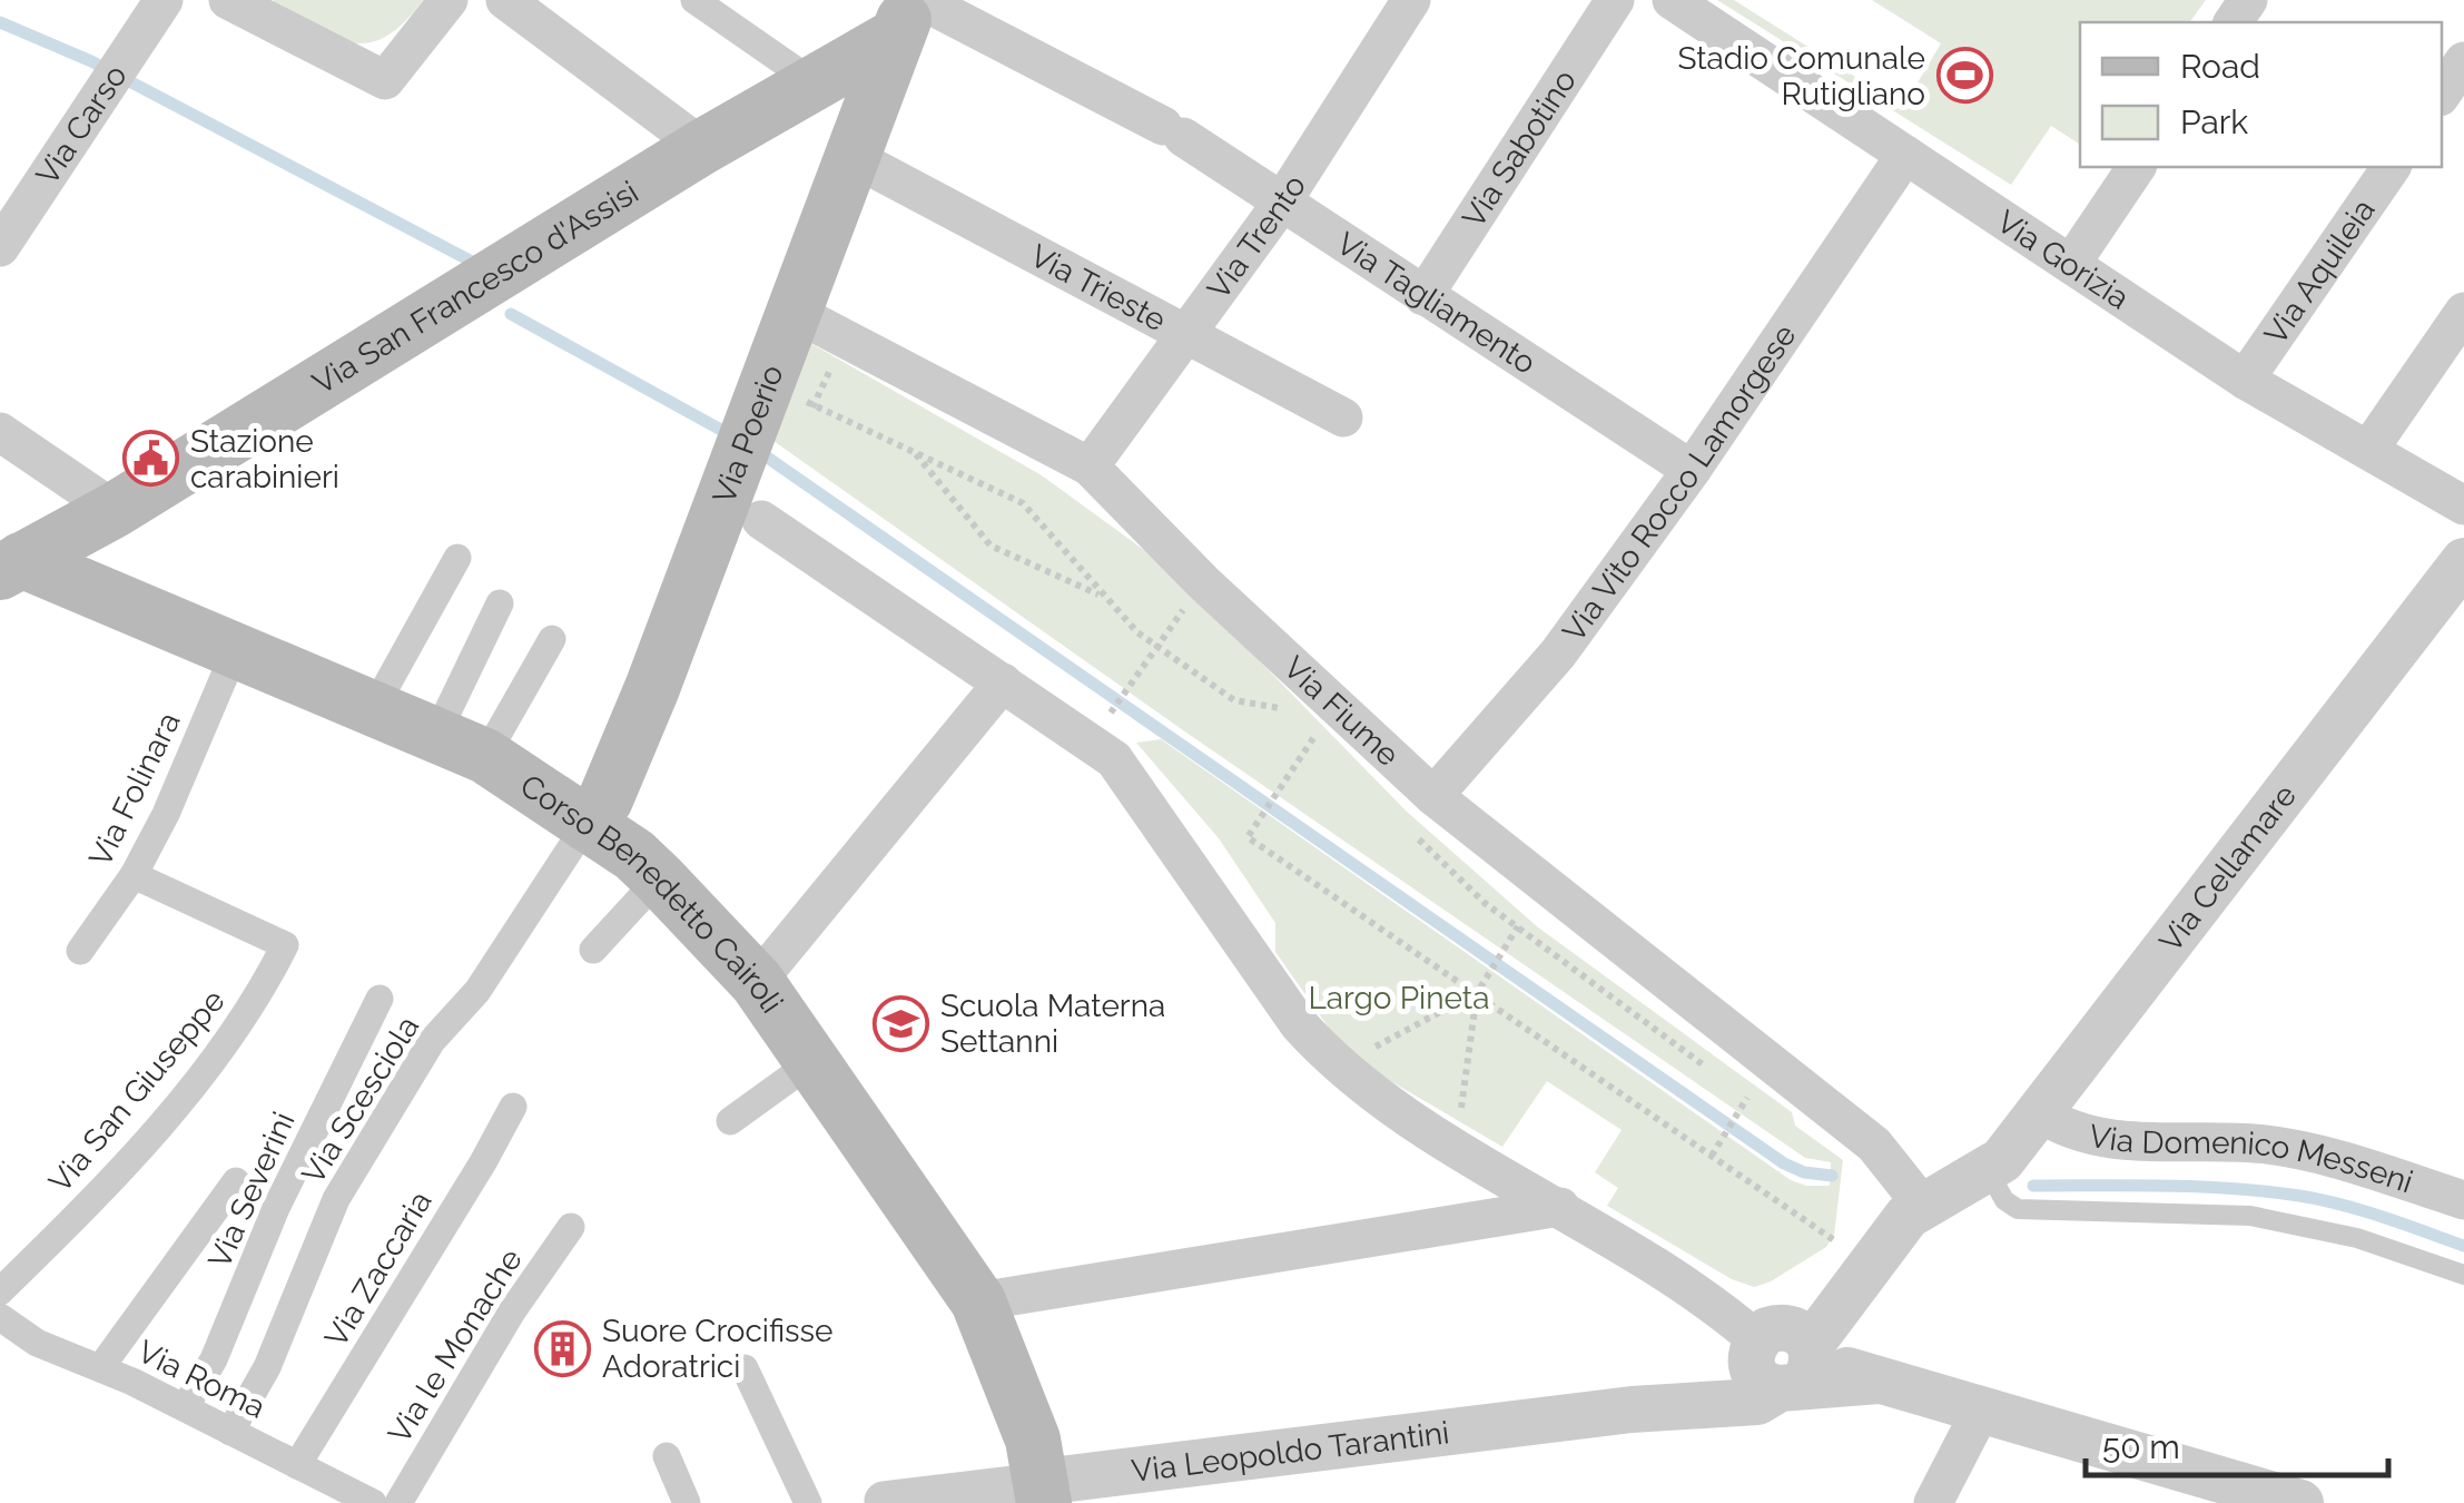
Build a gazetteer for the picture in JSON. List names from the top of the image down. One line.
{"streets":{"main road":["Via San Francesco d'Assisi","Via Poerio","Corso Benedetto Cairoli"],"street":["Via Carso","Via Sabotino","Via Trento","Via Gorizia","Via Aquileia","Via Trieste","Via Tagliamento","Via Vito Rocco Lamorgese","Via Fiume","Via Folinara","Via Cellamare","Via San Giuseppe","Via Scesciola","Via Domenico Messeni","Via Severini","Via Zaccaria","Via le Monache","Via Roma","Via Leopoldo Tarantini"]},"crossings":[["Via Sabotino","Via Tagliamento"],["Via Trento","Via Trieste"],["Via Trento","Via Tagliamento"],["Via Trento","Via Fiume"],["Via Gorizia","Via Aquileia"],["Via Gorizia","Via Vito Rocco Lamorgese"],["Via Trieste","Via Poerio"],["Via San Francesco d'Assisi","Via Tagliamento"],["Via San Francesco d'Assisi","Via Poerio"],["Via San Francesco d'Assisi","Corso Benedetto Cairoli"],["Via Tagliamento","Via Poerio"],["Via Tagliamento","Via Vito Rocco Lamorgese"],["Via Poerio","Via Fiume"],["Via Poerio","Corso Benedetto Cairoli"],["Via Poerio","Via Scesciola"],["Via Vito Rocco Lamorgese","Via Fiume"],["Via Fiume","Via Cellamare"],["Via Folinara","Corso Benedetto Cairoli"],["Via Folinara","Via San Giuseppe"],["Via Cellamare","Via Domenico Messeni"],["Via Cellamare","Via Leopoldo Tarantini"],["Corso Benedetto Cairoli","Via Scesciola"],["Corso Benedetto Cairoli","Via Leopoldo Tarantini"],["Via Scesciola","Via Roma"],["Via Severini","Via Roma"],["Via Zaccaria","Via Roma"]],"parks":["Largo Pineta"],"places":{"sports":["Stadio Comunale Rutigliano"],"public building":["Stazione carabinieri"],"school or university":["Scuola Materna Settanni"],"building":["Suore Crocifisse Adoratrici"]},"legend":["Road","Park"],"scale_bar":"50 m"}
